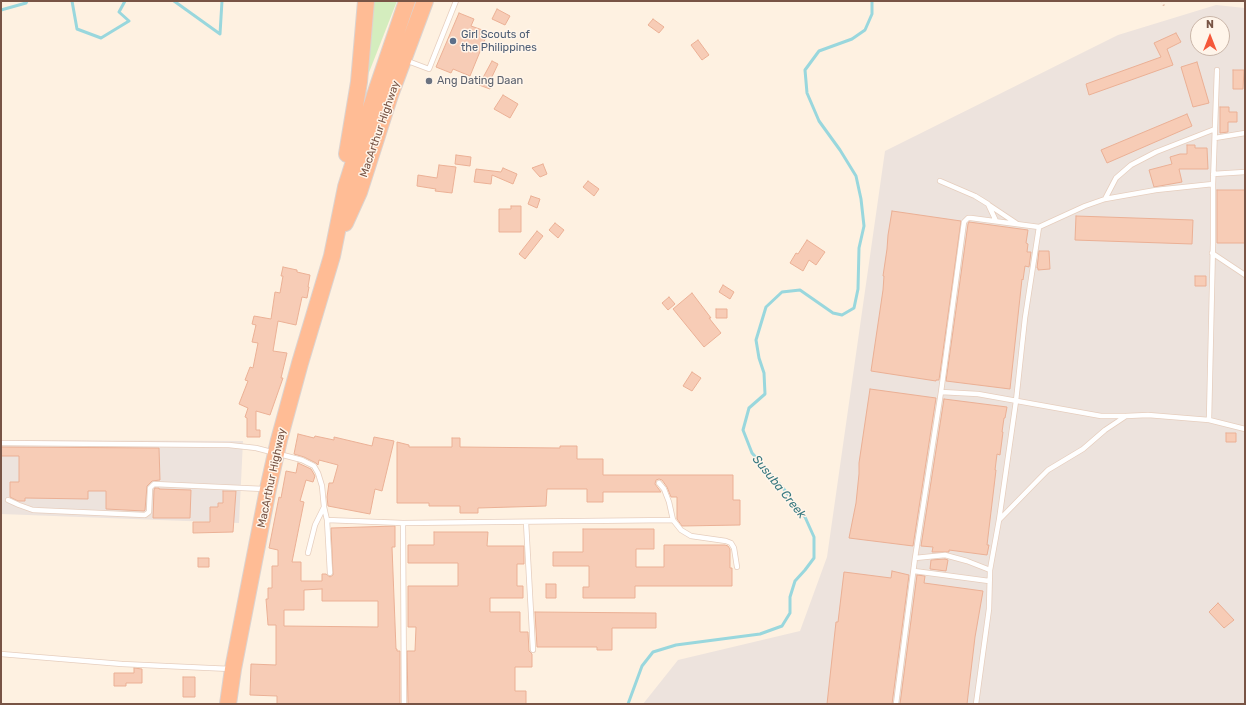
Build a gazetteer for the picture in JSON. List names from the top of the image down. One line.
{"streets":{"highway":["MacArthur Highway"]},"water":["Susuba Creek"],"places":["Girl Scouts of the Philippines","Ang Dating Daan"],"north":"top"}
